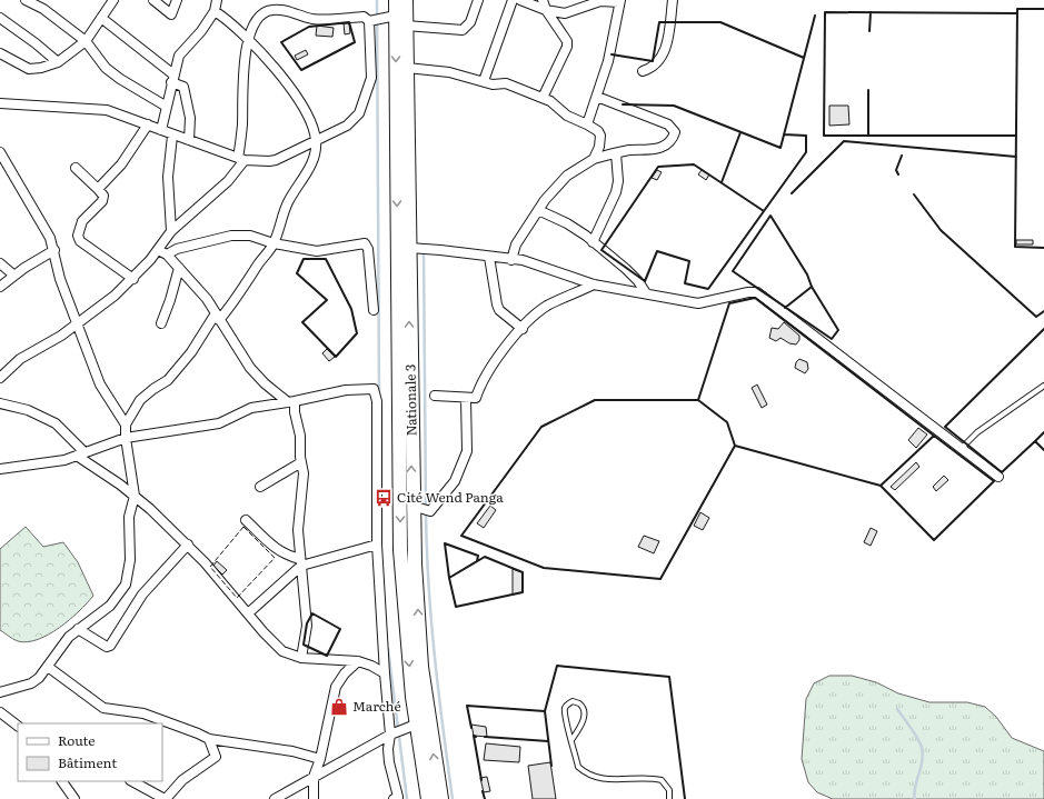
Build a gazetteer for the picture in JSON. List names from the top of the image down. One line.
{"streets":{"main road":["Nationale 3"]},"places":{"bus stop":["Cité Wend Panga"],"shop":["Marché"]},"legend":["Route","Bâtiment"]}
